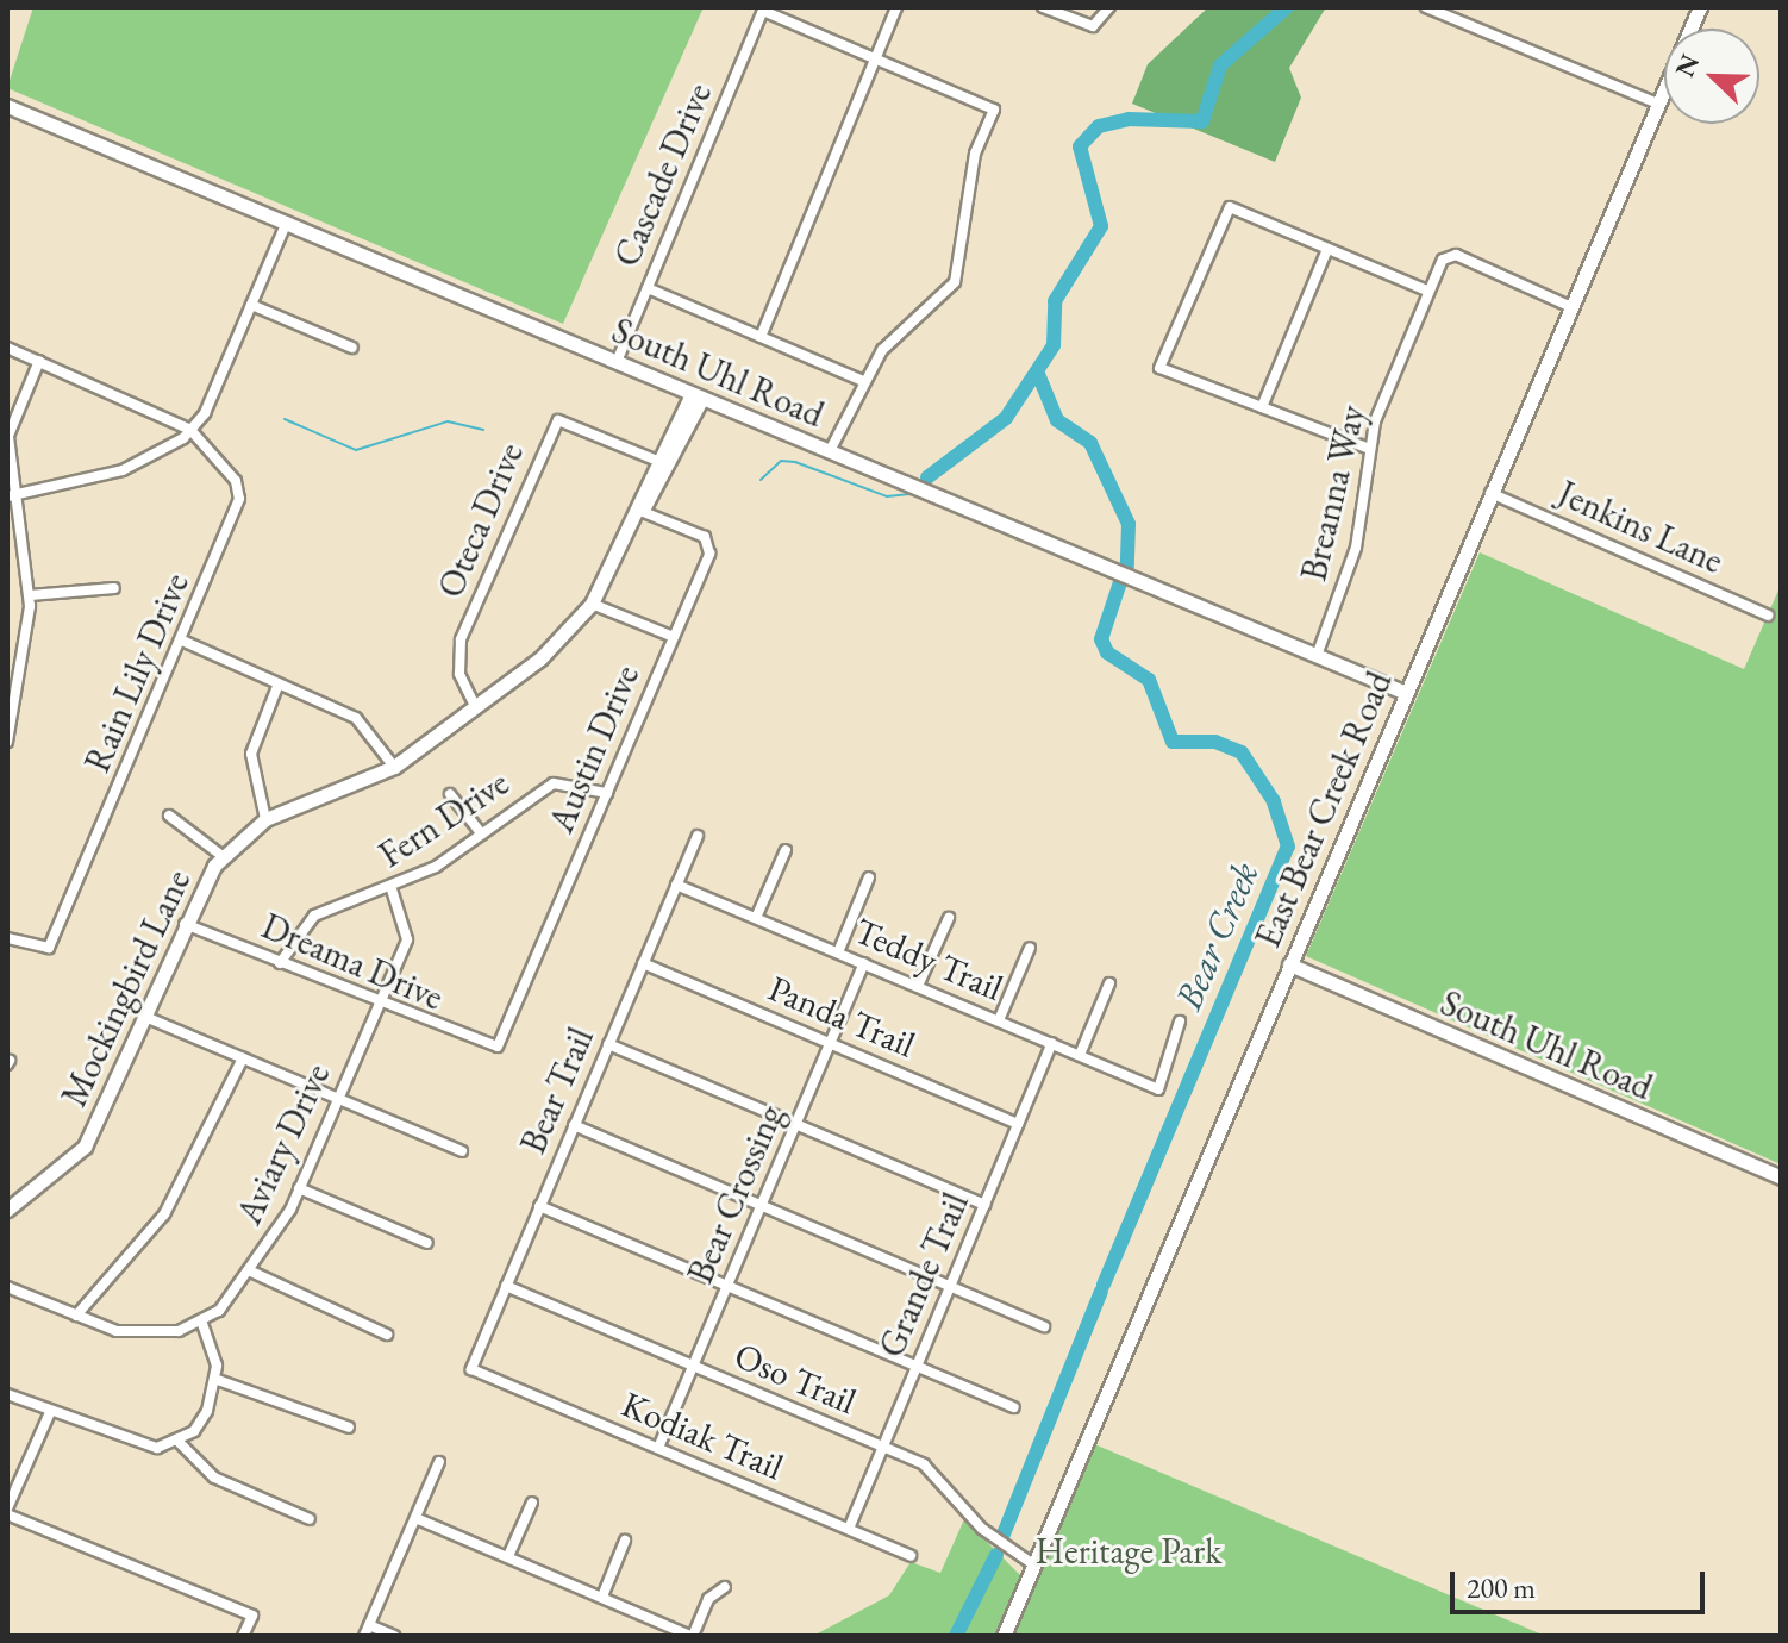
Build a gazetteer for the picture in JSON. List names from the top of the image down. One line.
{"streets":{"main road":["South Uhl Road","East Bear Creek Road","Mockingbird Lane"],"street":["Cascade Drive","Breanna Way","Oteca Drive","Jenkins Lane","Rain Lily Drive","Austin Drive","Fern Drive","Teddy Trail","Dreama Drive","Panda Trail","Bear Trail","Aviary Drive","Bear Crossing","Grande Trail","Oso Trail","Kodiak Trail"]},"crossings":[["Cascade Drive","South Uhl Road"],["South Uhl Road","Breanna Way"],["South Uhl Road","East Bear Creek Road"],["South Uhl Road","Mockingbird Lane"],["Breanna Way","East Bear Creek Road"],["Oteca Drive","Mockingbird Lane"],["Jenkins Lane","East Bear Creek Road"],["Austin Drive","Fern Drive"],["Austin Drive","Dreama Drive"],["Austin Drive","Mockingbird Lane"],["East Bear Creek Road","Oso Trail"],["Fern Drive","Dreama Drive"],["Fern Drive","Aviary Drive"],["Teddy Trail","Bear Trail"],["Teddy Trail","Bear Crossing"],["Teddy Trail","Grande Trail"],["Dreama Drive","Mockingbird Lane"],["Dreama Drive","Aviary Drive"],["Panda Trail","Bear Trail"],["Panda Trail","Bear Crossing"],["Panda Trail","Grande Trail"],["Bear Trail","Oso Trail"],["Bear Trail","Kodiak Trail"],["Bear Crossing","Oso Trail"],["Bear Crossing","Kodiak Trail"],["Grande Trail","Oso Trail"],["Grande Trail","Kodiak Trail"]],"water":["Bear Creek"],"parks":["Heritage Park"],"scale_bar":"200 m","north":"top left"}
